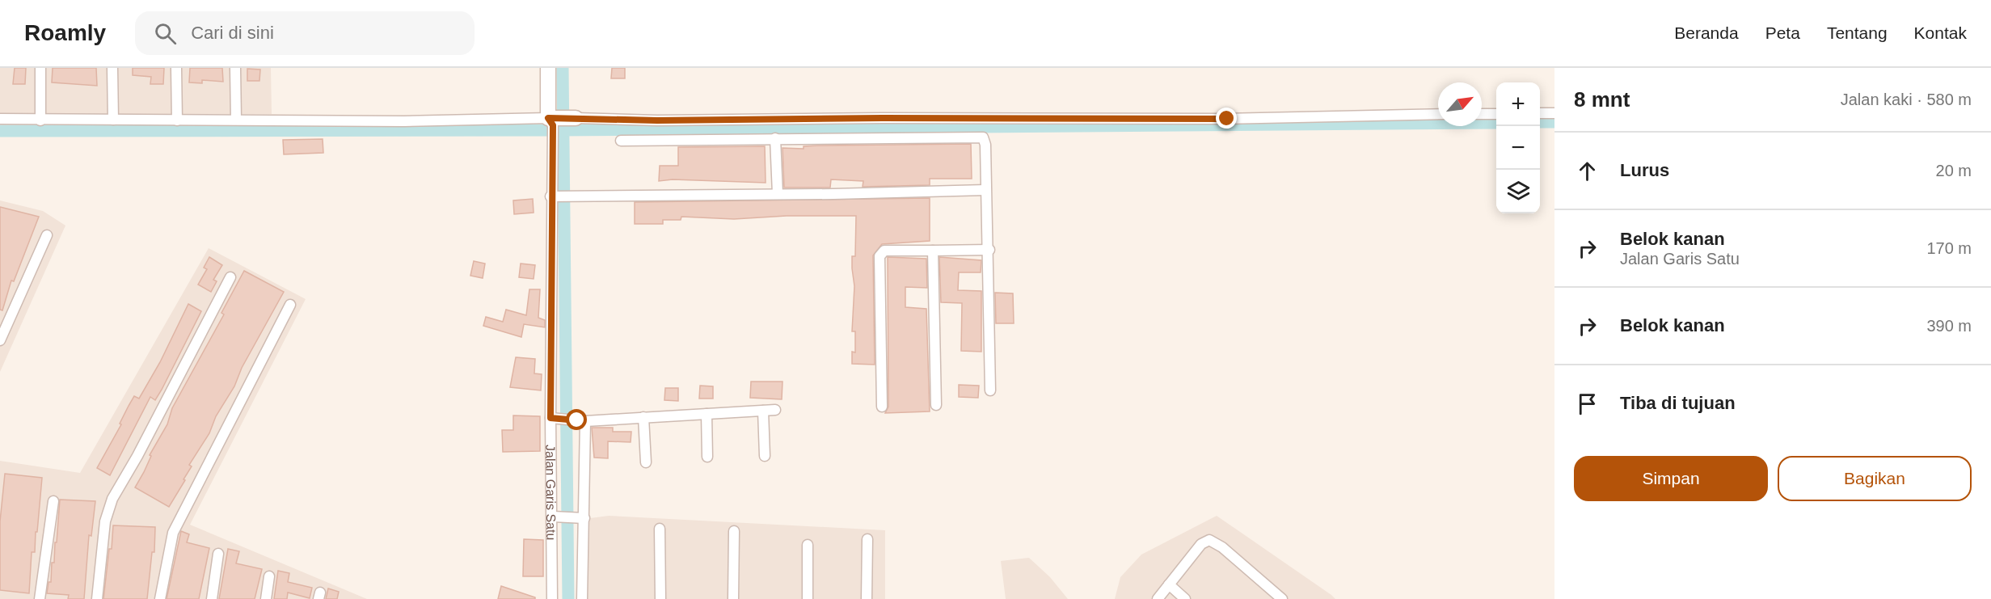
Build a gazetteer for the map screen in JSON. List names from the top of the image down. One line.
{"streets":{"street":["Jalan Garis Satu"]},"north":"top right","page":{"header":"Roamly","search":"Cari di sini","nav":["Beranda","Peta","Tentang","Kontak"],"heading":["8 mnt","Jalan kaki · 580 m"],"map_buttons":["+","−"],"list":[["Lurus","20 m"],["Belok kanan","Jalan Garis Satu","170 m"],["Belok kanan","390 m"],"Tiba di tujuan"],"buttons":["Simpan","Bagikan"]}}
